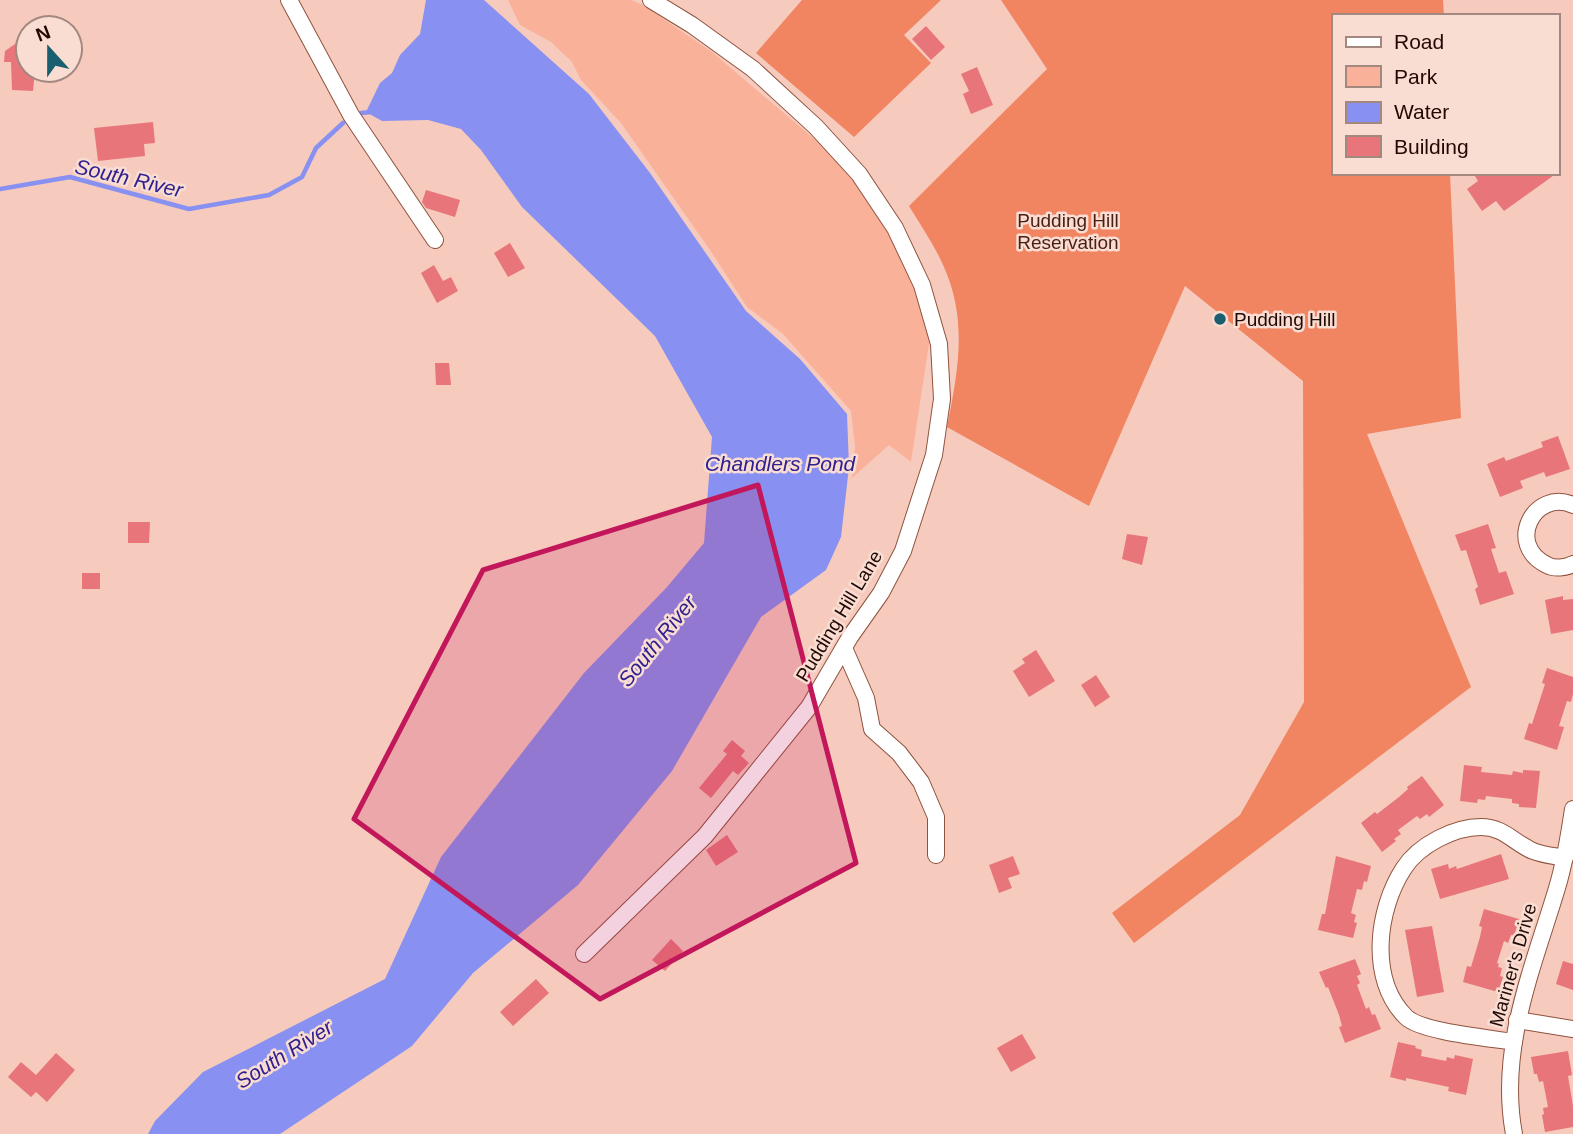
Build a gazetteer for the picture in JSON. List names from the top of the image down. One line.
{"streets":{"street":["Pudding Hill Lane","Mariner's Drive"]},"water":["South River","Chandlers Pond"],"parks":["Pudding Hill Reservation"],"places":["Pudding Hill"],"legend":["Road","Park","Water","Building"],"north":"top"}
